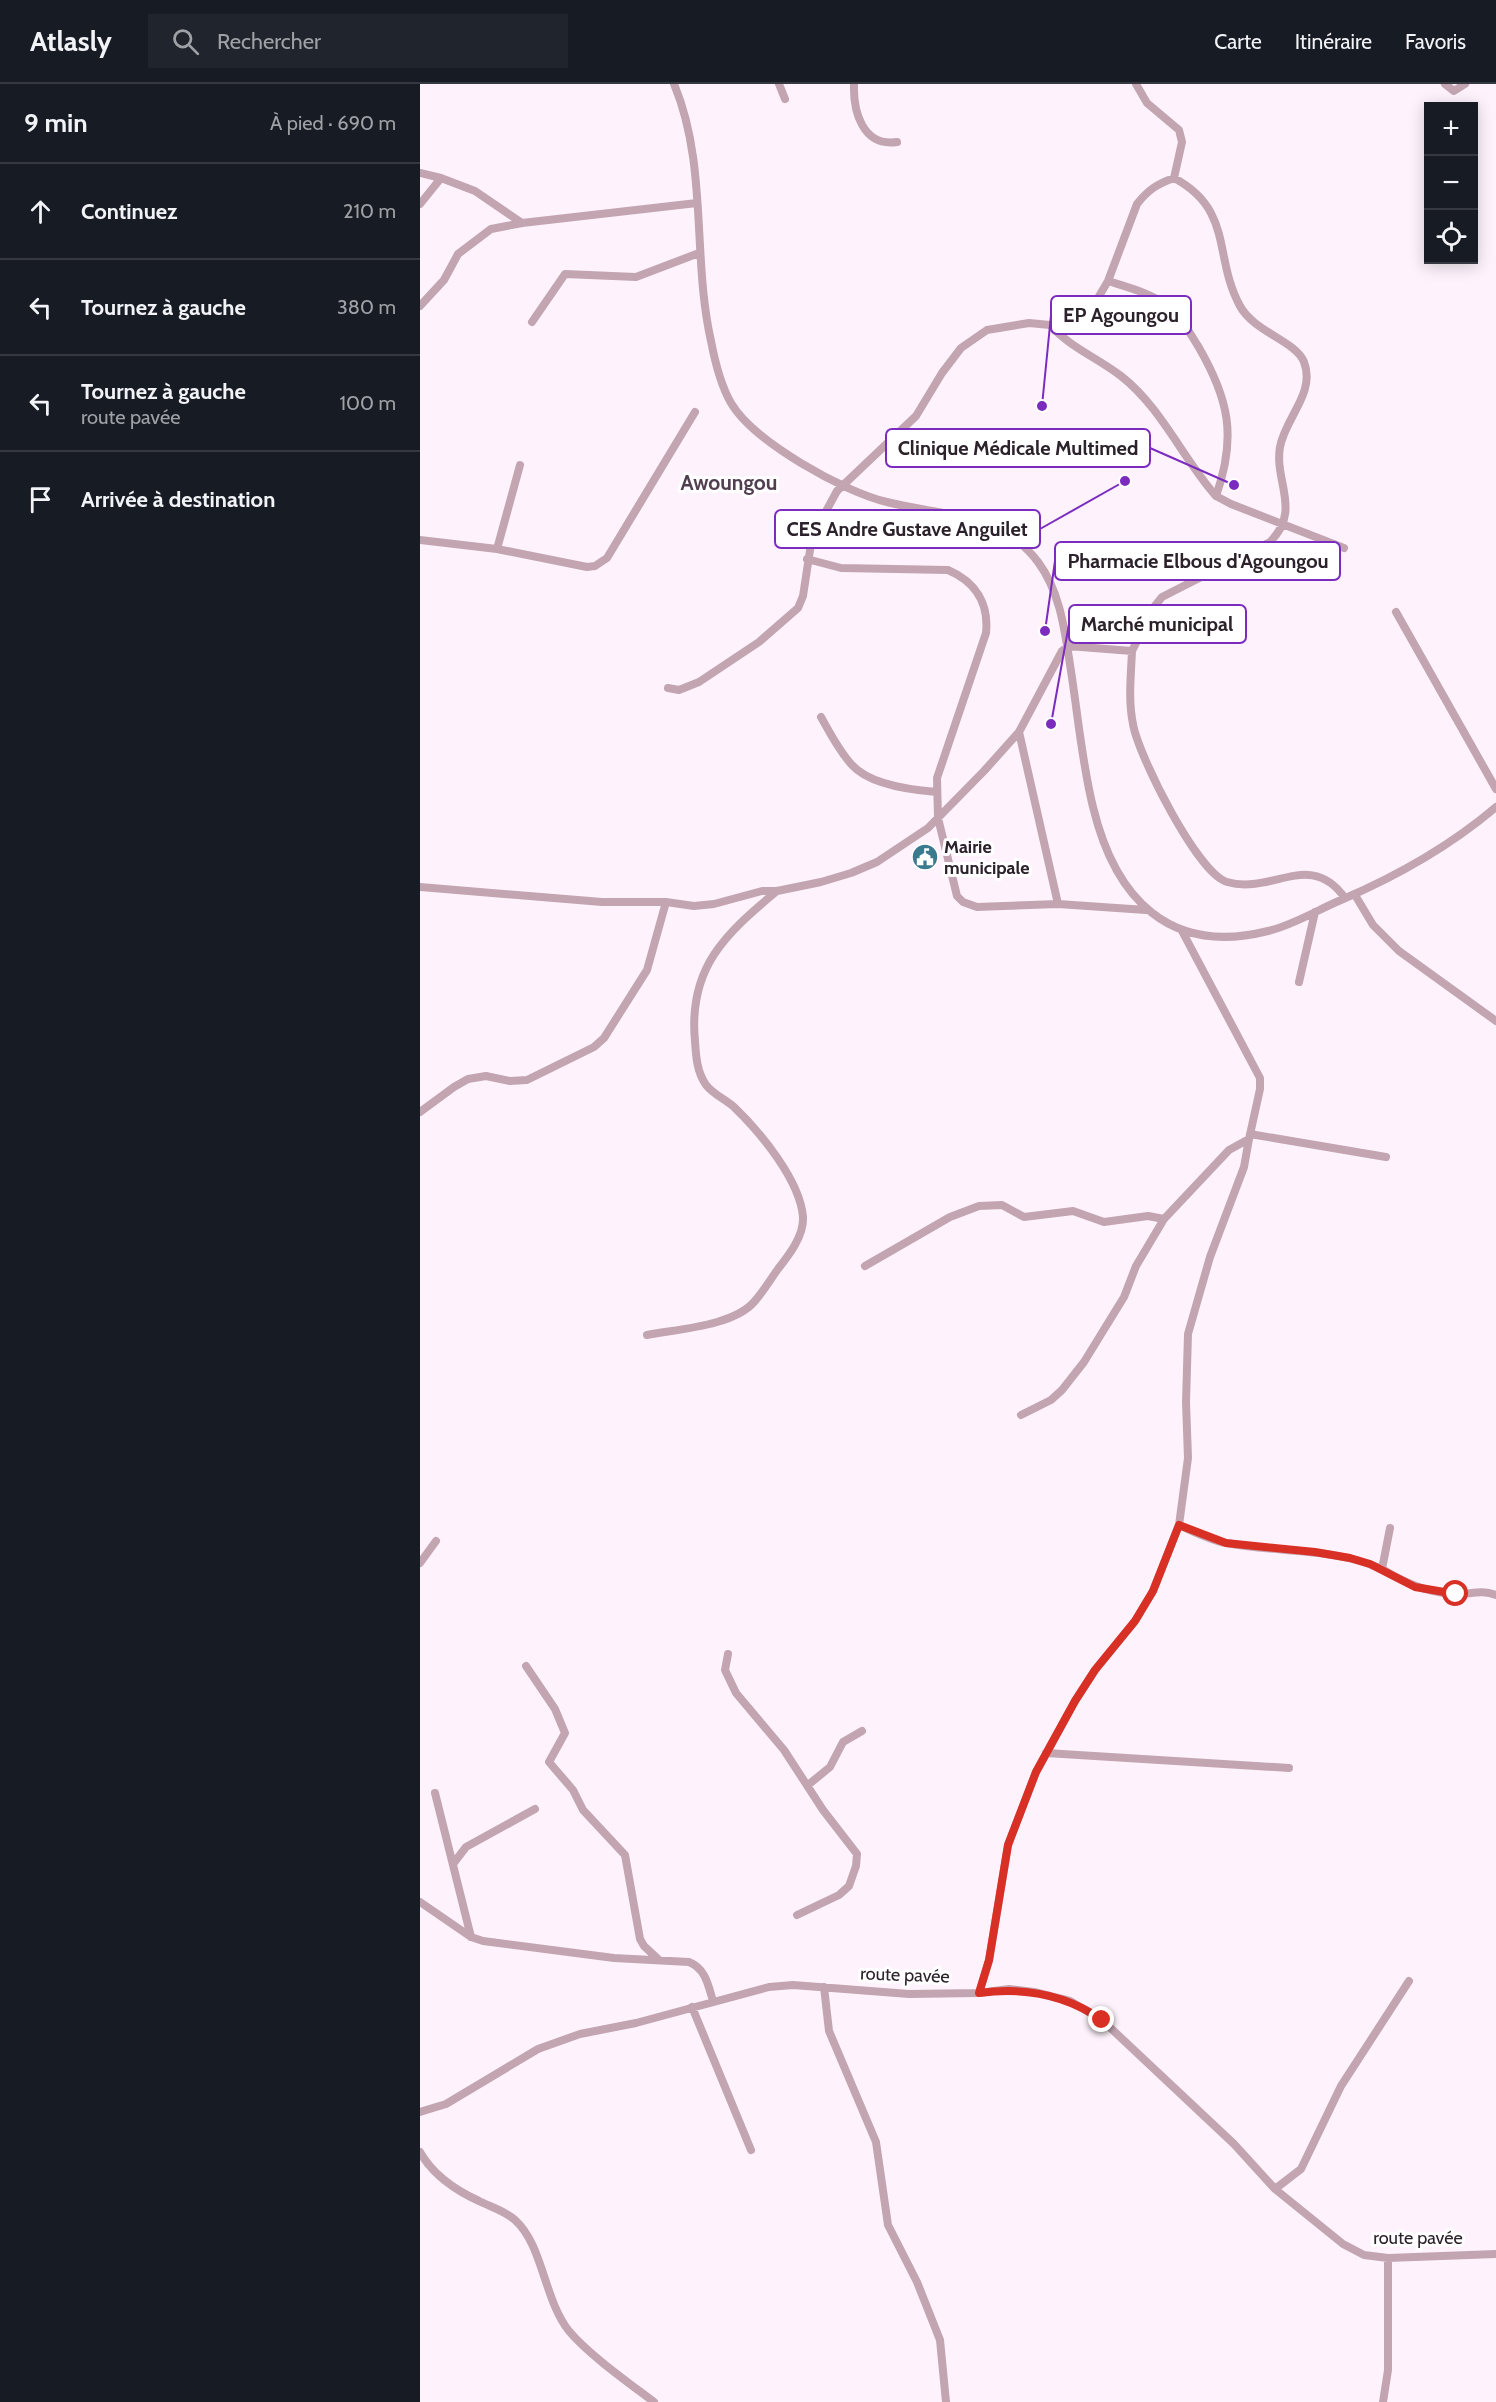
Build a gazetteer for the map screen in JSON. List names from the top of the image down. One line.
{"streets":{"street":["route pavée"]},"districts":["Awoungou"],"places":{"other":["EP Agoungou","CES Andre Gustave Anguilet","Clinique Médicale Multimed","Pharmacie Elbous d'Agoungou","Marché municipal"],"public building":["Mairie municipale"]},"page":{"header":"Atlasly","search":"Rechercher","nav":["Carte","Itinéraire","Favoris"],"heading":["9 min","À pied · 690 m"],"map_buttons":["+","−"],"list":[["Continuez","210 m"],["Tournez à gauche","380 m"],["Tournez à gauche","route pavée","100 m"],"Arrivée à destination"]}}
